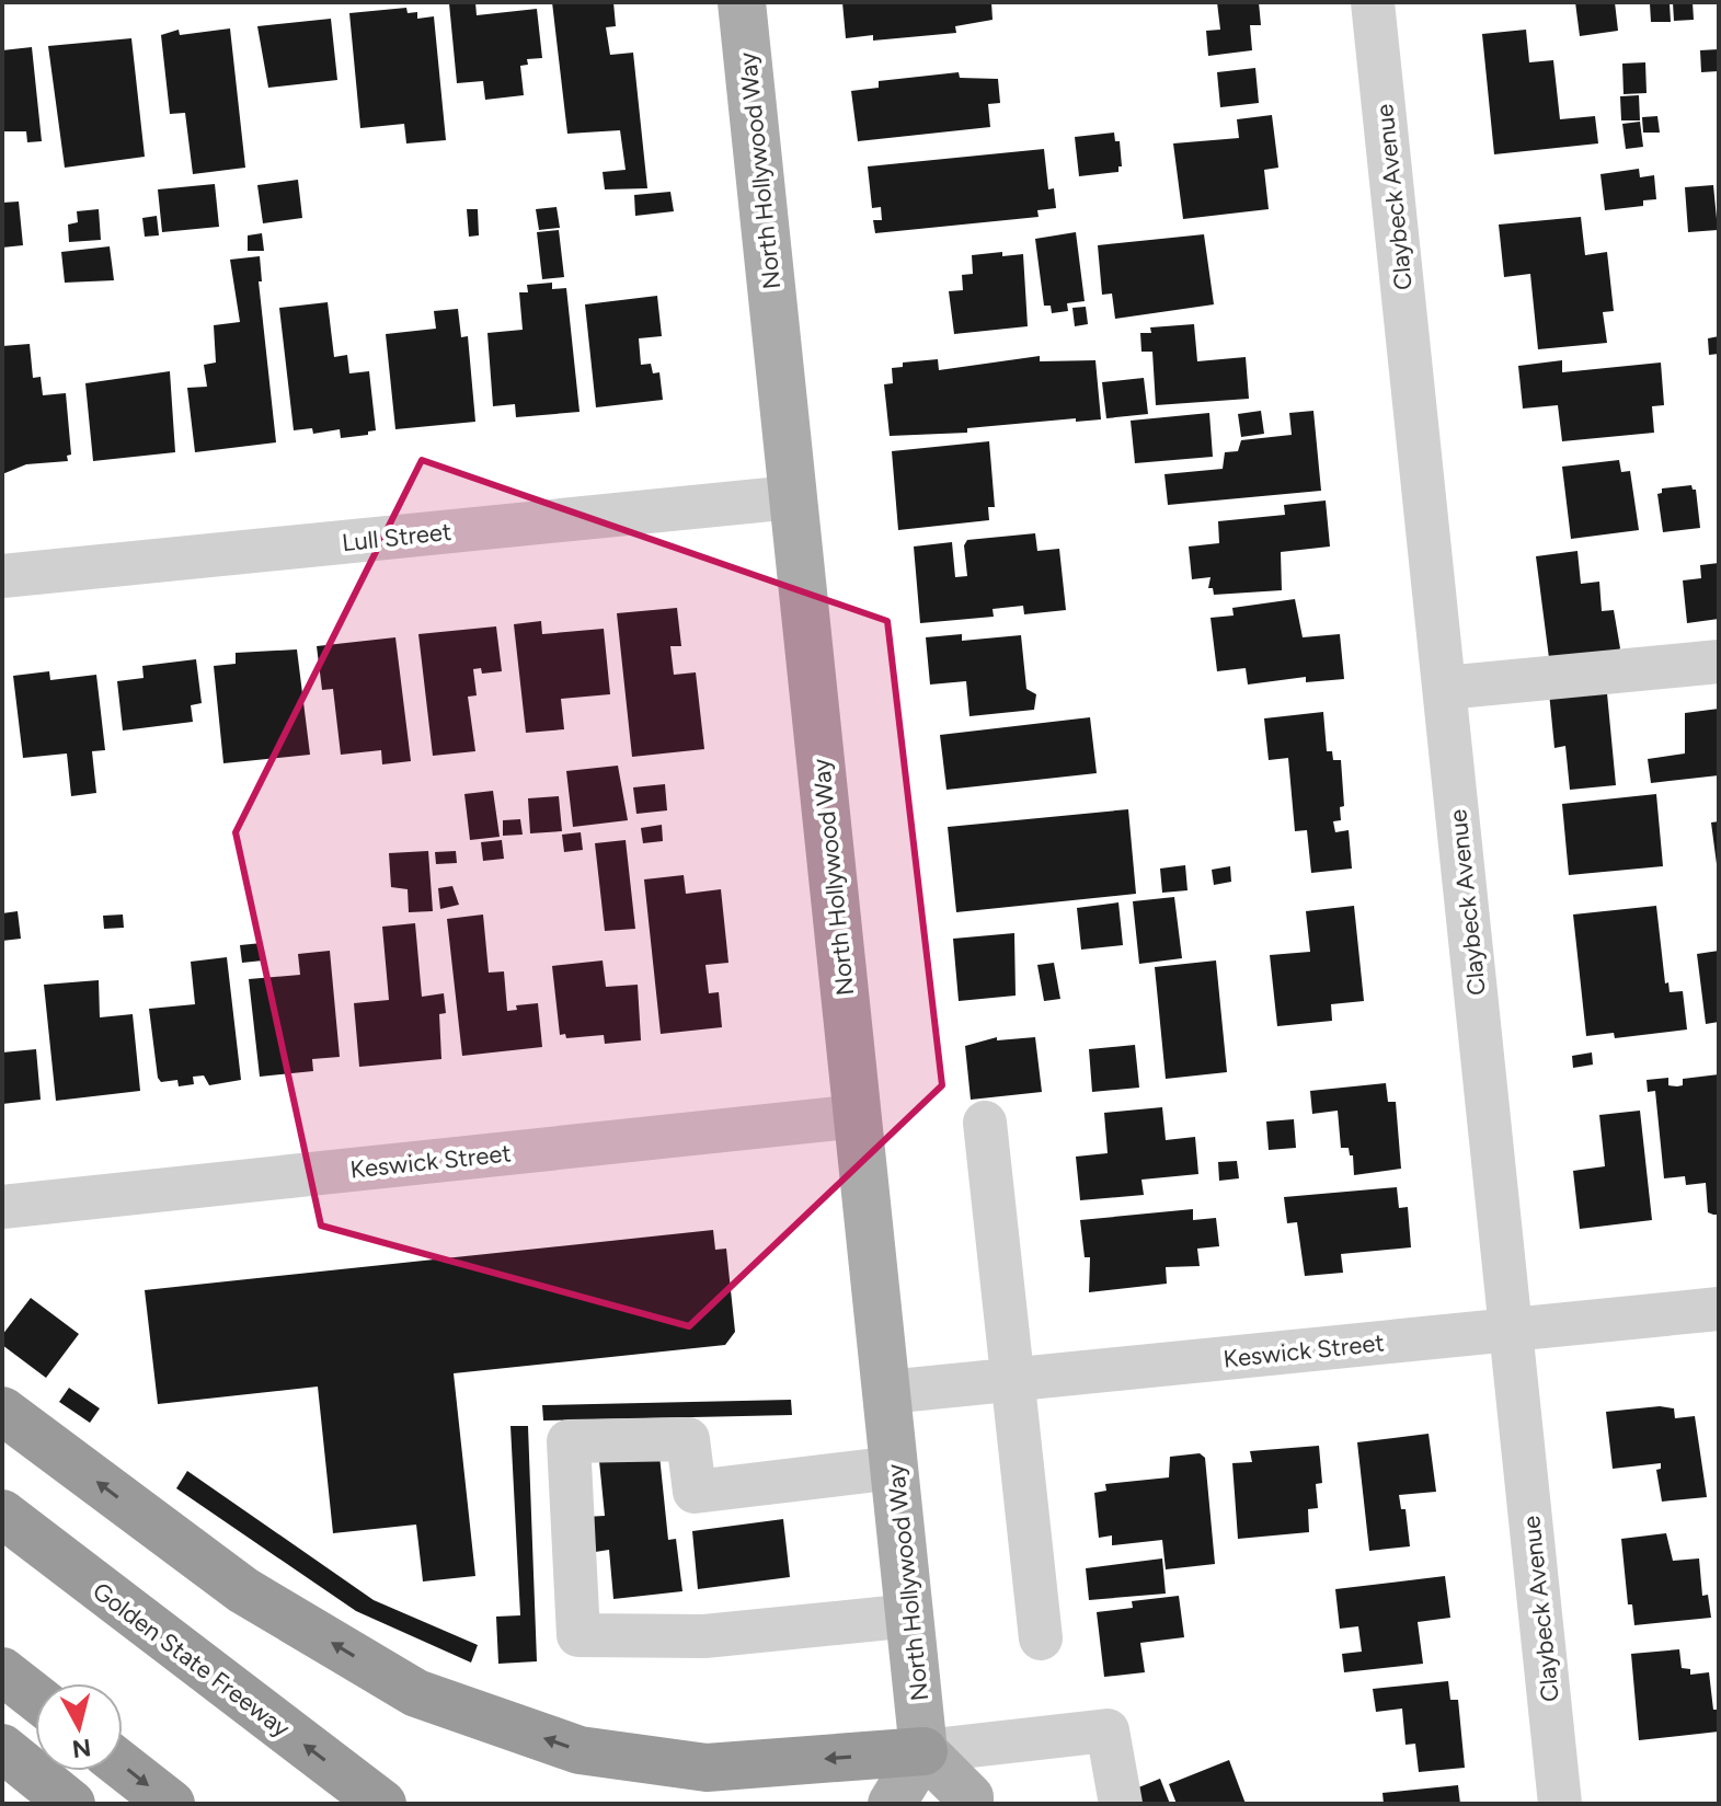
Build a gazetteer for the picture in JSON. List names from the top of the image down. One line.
{"streets":{"highway":["Golden State Freeway"],"main road":["North Hollywood Way"],"street":["Claybeck Avenue","Lull Street","Keswick Street"]},"crossings":[["North Hollywood Way","Lull Street"],["North Hollywood Way","Keswick Street"],["Claybeck Avenue","Keswick Street"]],"north":"bottom"}
